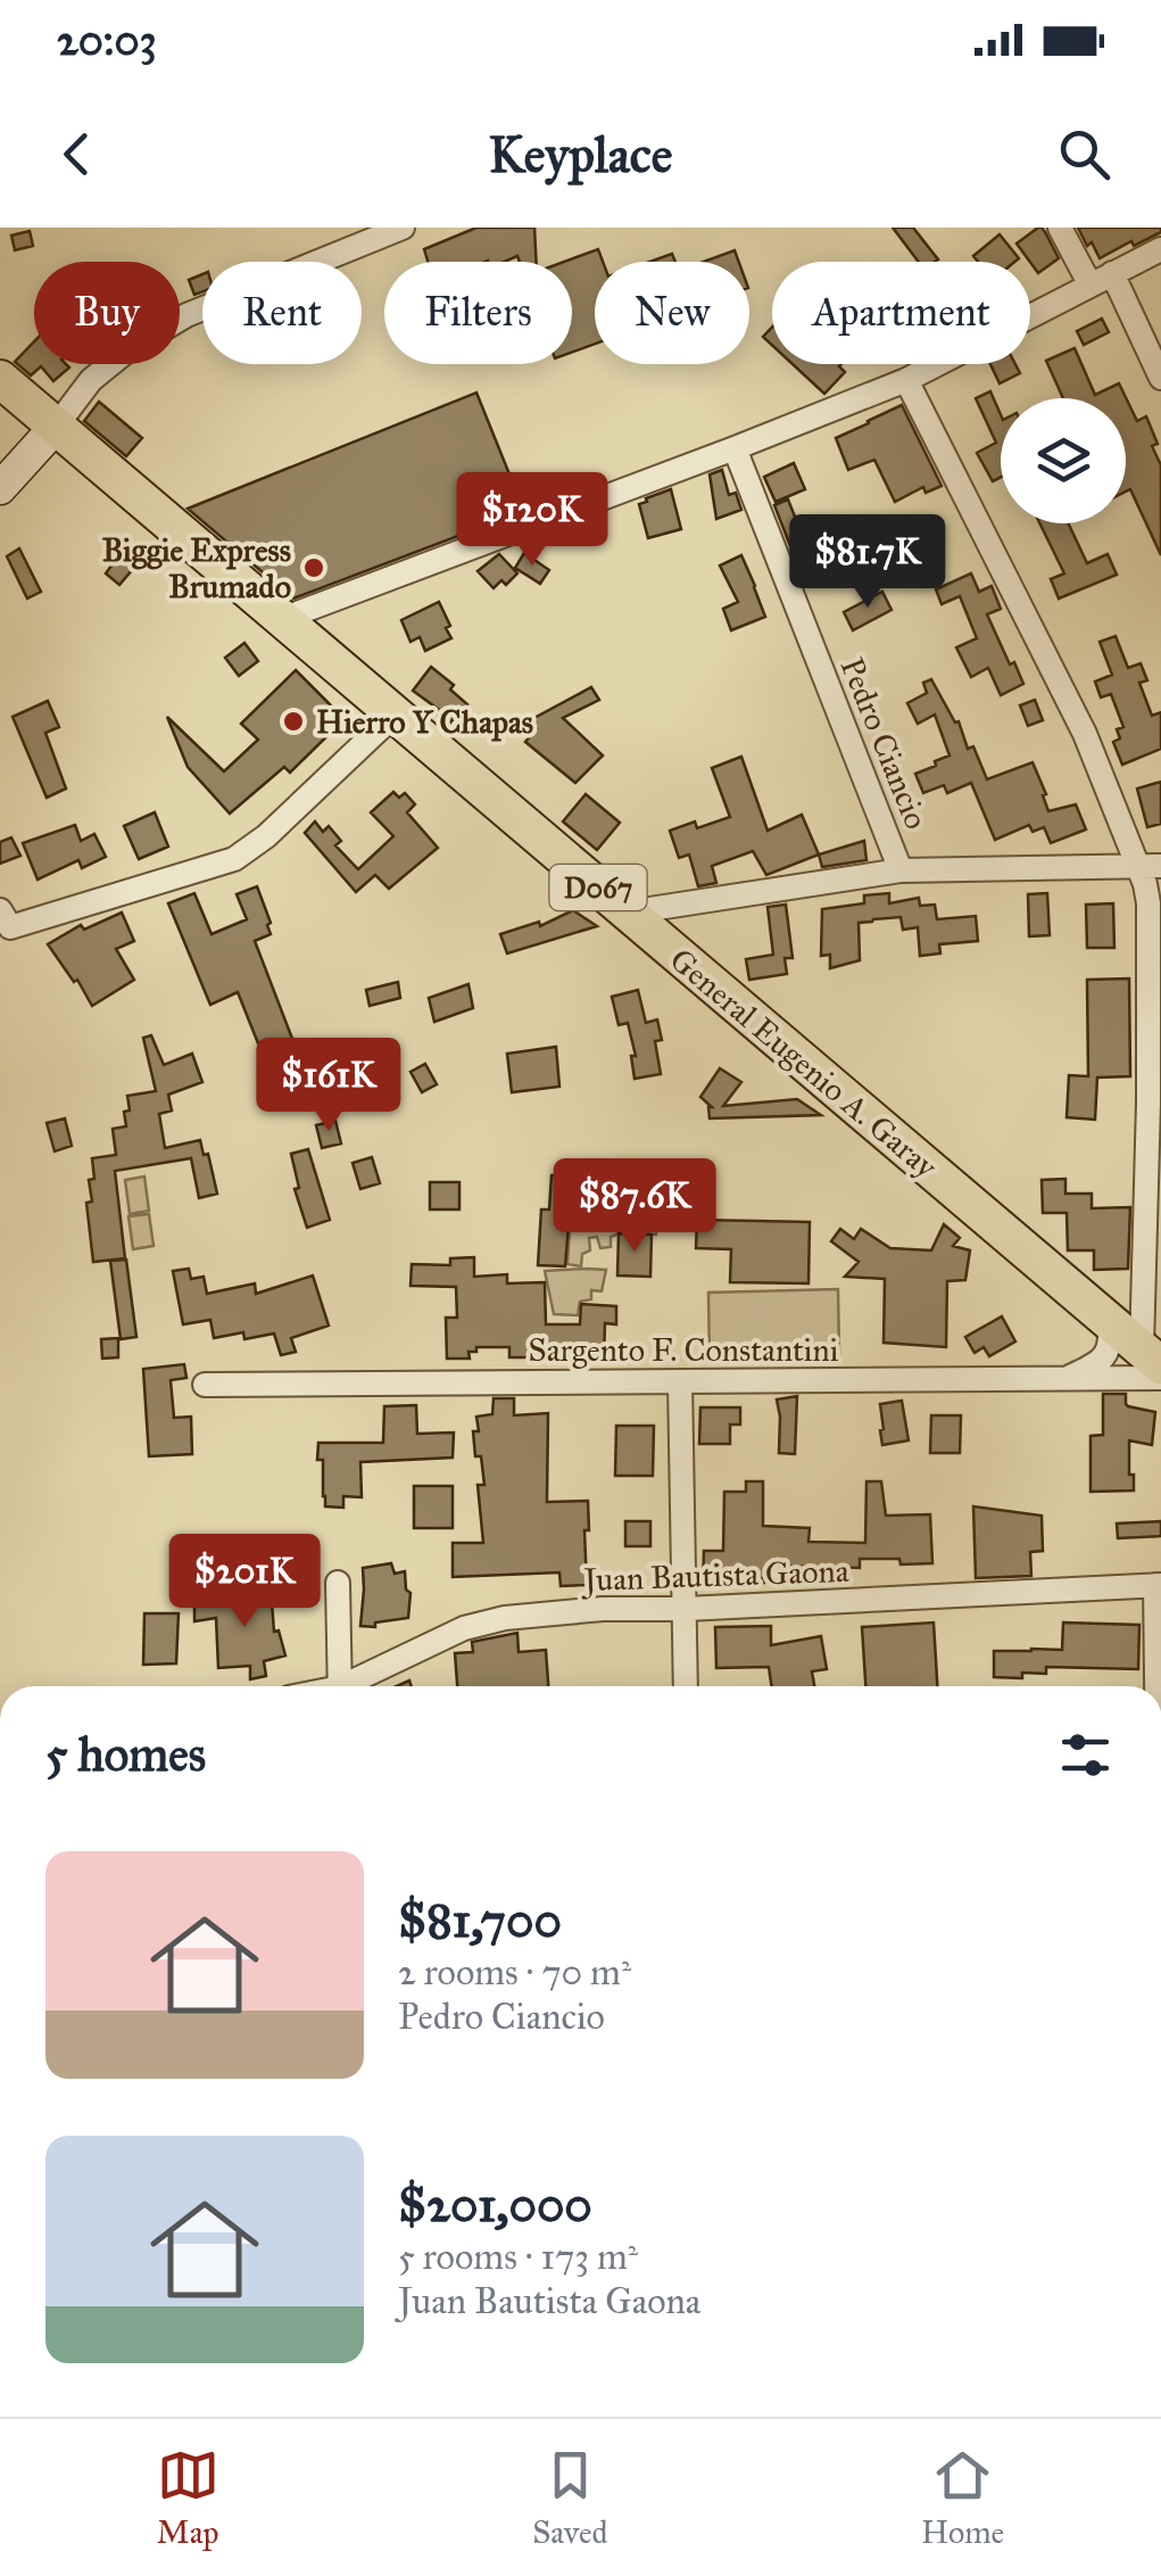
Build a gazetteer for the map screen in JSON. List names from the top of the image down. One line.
{"streets":{"main road":["D067","General Eugenio A. Garay"],"street":["Pedro Ciancio","Sargento F. Constantini","Juan Bautista Gaona"]},"crossings":[["General Eugenio A. Garay","Sargento F. Constantini"]],"places":["Biggie Express Brumado","Hierro Y Chapas"],"page":{"status":"20:03","header":"Keyplace","chip":["Buy","Rent","Filters","New","Apartment"],"price":["$120K","$81.7K","$161K","$87.6K","$201K"],"heading":"5 homes","list":[{"name":"$81,700","note":"2 rooms · 70 m² · Pedro Ciancio"},{"name":"$201,000","note":"5 rooms · 173 m² · Juan Bautista Gaona"}],"tabs":["Map","Saved","Home"]}}
